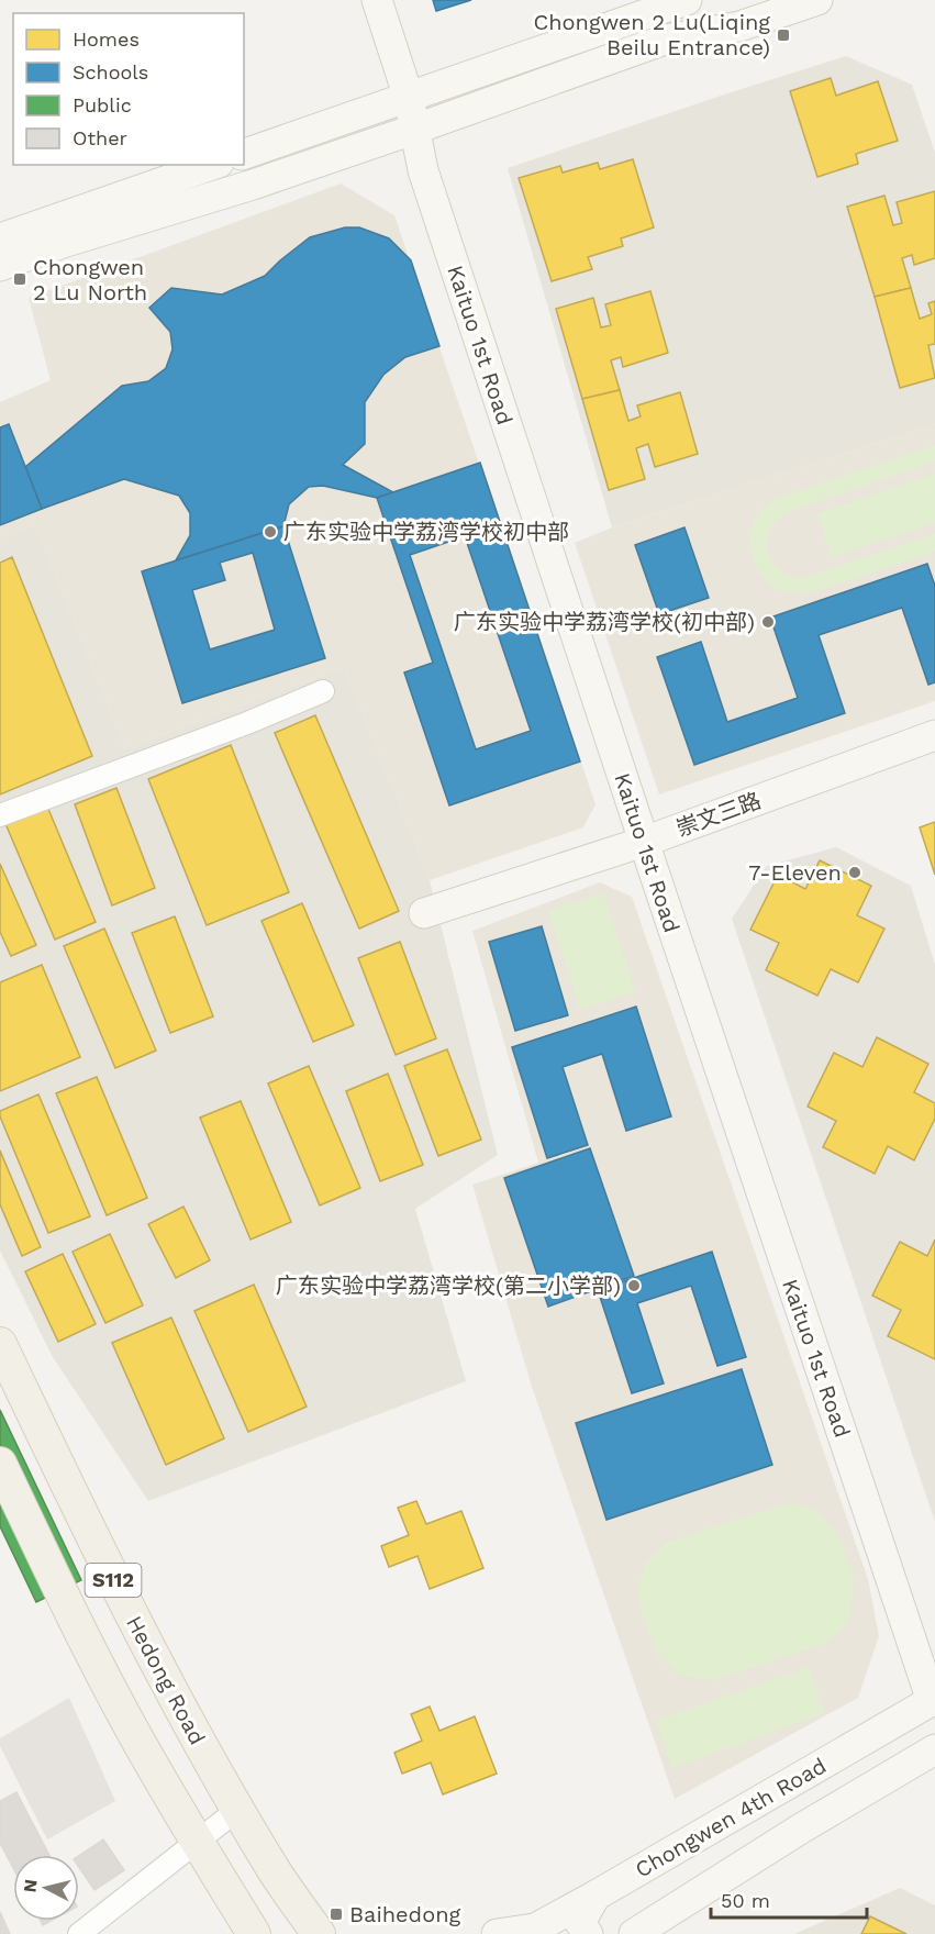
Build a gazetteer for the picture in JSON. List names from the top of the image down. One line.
{"streets":{"main road":["Kaituo 1st Road","崇文三路","S112","Hedong Road","Chongwen 4th Road"]},"crossings":[["Kaituo 1st Road","崇文三路"],["Kaituo 1st Road","Chongwen 4th Road"]],"places":{"transit":["Chongwen 2 Lu(Liqing Beilu Entrance)","Chongwen 2 Lu North","Baihedong"],"other":["广东实验中学荔湾学校初中部","广东实验中学荔湾学校(初中部)","7-Eleven","广东实验中学荔湾学校(第二小学部)"]},"legend":["Homes","Schools","Public","Other"],"scale_bar":"50 m","north":"left"}
